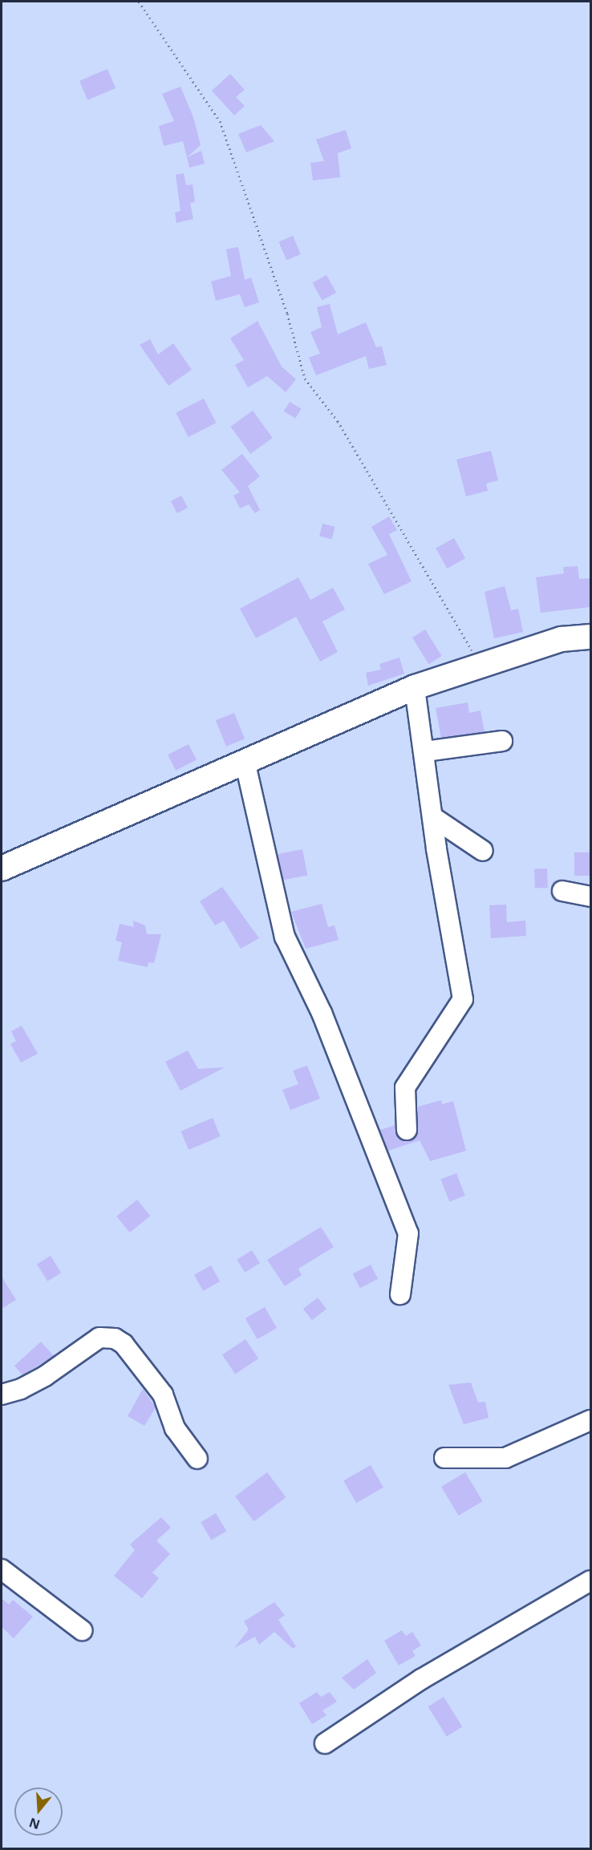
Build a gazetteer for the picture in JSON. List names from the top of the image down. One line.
{"north":"bottom"}
